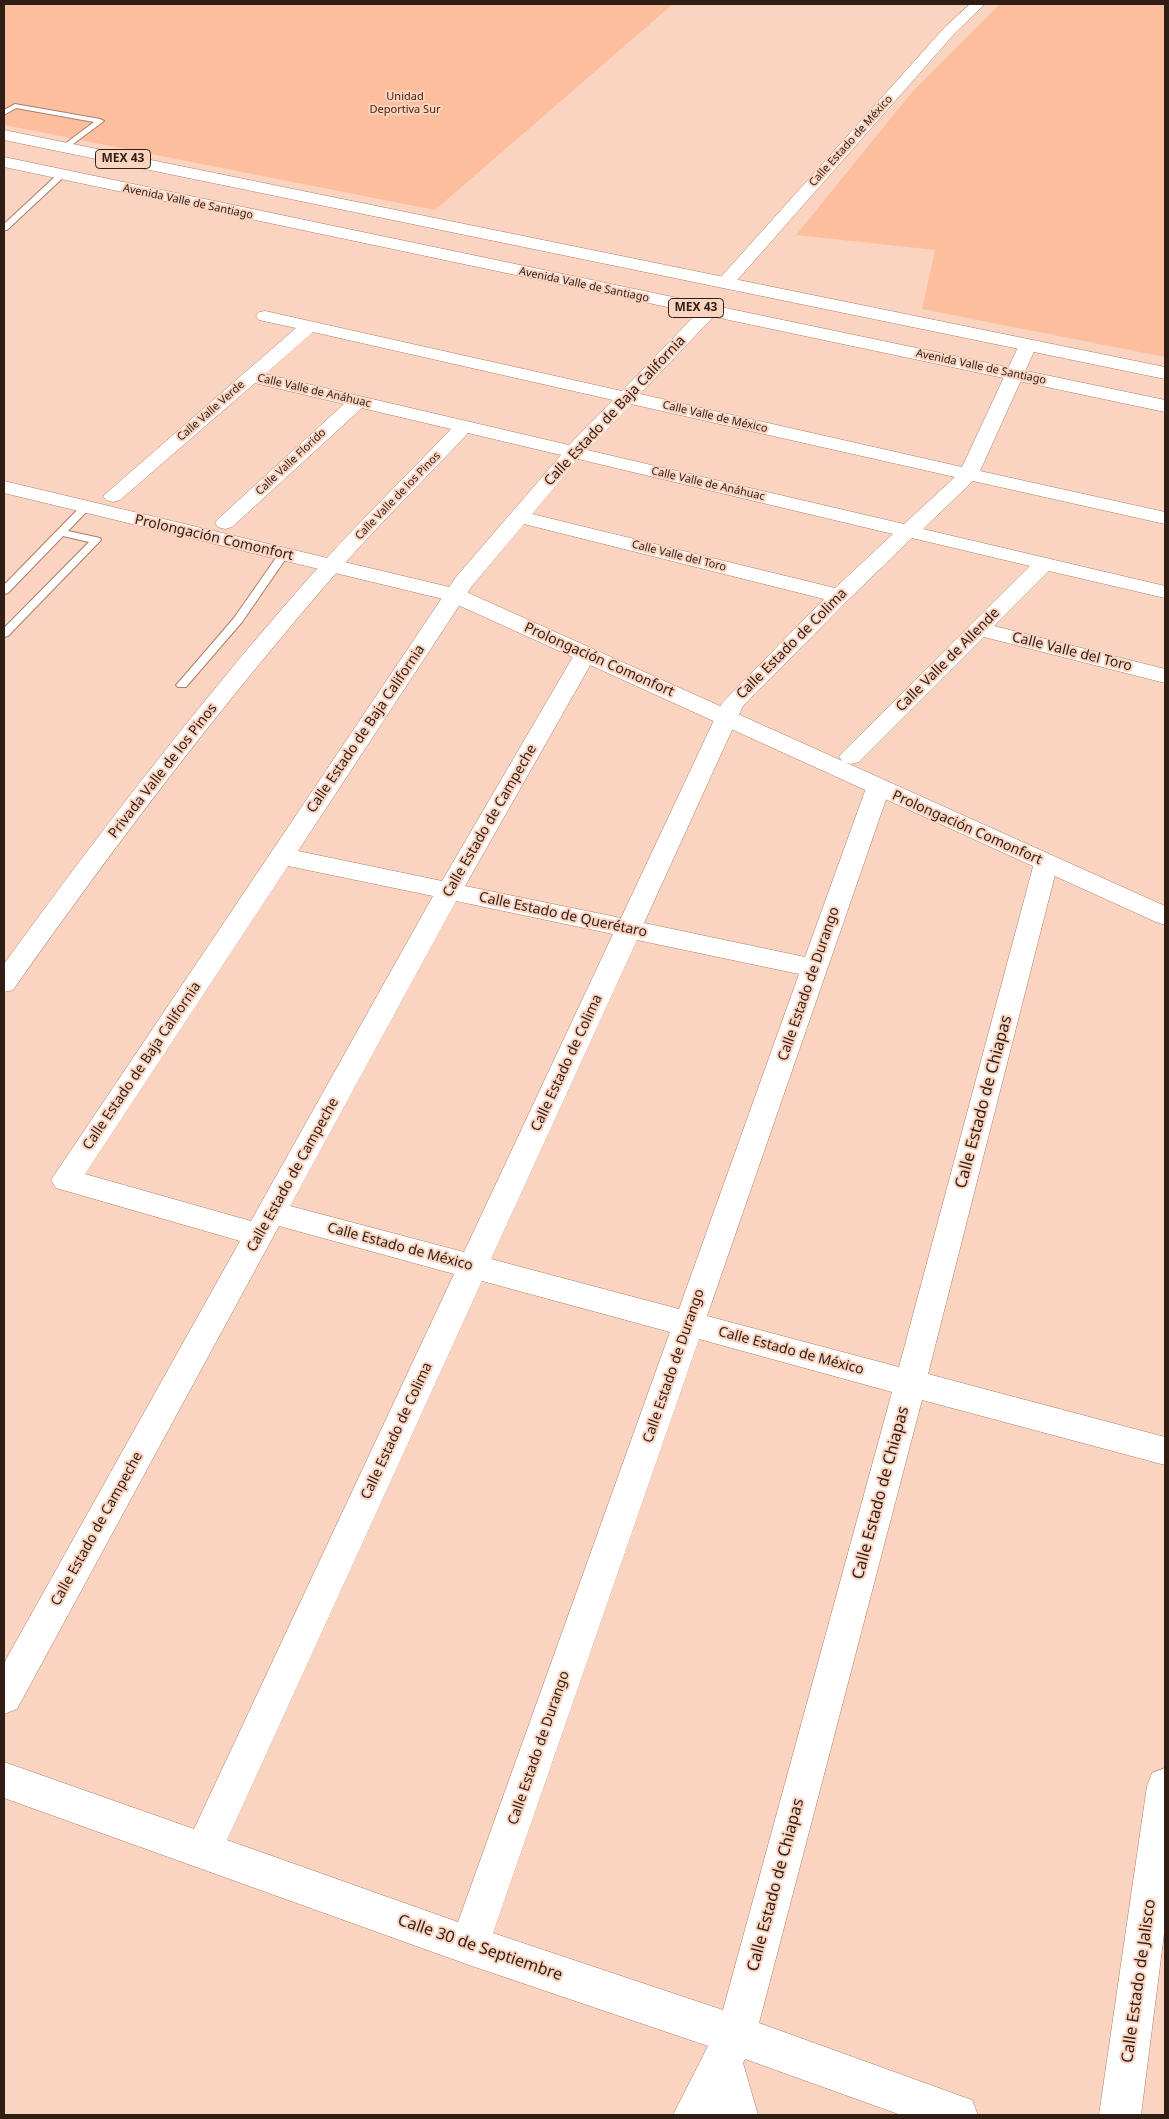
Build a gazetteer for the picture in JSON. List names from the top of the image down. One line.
{"streets":{"street":["Calle Estado de México","MEX 43","Avenida Valle de Santiago","Calle Valle de Anáhuac","Calle Valle Verde","Calle Estado de Baja California","Calle Valle de México","Calle Valle Florido","Calle Valle de los Pinos","Prolongación Comonfort","Calle Valle del Toro","Calle Estado de Colima","Calle Valle de Allende","Privada Valle de los Pinos","Calle Estado de Campeche","Calle Estado de Querétaro","Calle Estado de Durango","Calle Estado de Chiapas","Calle 30 de Septiembre","Calle Estado de Jalisco"]},"crossings":[["Calle Estado de México","MEX 43"],["Calle Estado de México","Calle Estado de Baja California"],["Calle Estado de México","Calle Estado de Colima"],["Calle Estado de México","Calle Estado de Campeche"],["Calle Estado de México","Calle Estado de Durango"],["Calle Estado de México","Calle Estado de Chiapas"],["MEX 43","Calle Estado de Colima"],["Avenida Valle de Santiago","Calle Estado de Baja California"],["Avenida Valle de Santiago","Calle Estado de Colima"],["Calle Valle de Anáhuac","Calle Valle Verde"],["Calle Valle de Anáhuac","Calle Estado de Baja California"],["Calle Valle de Anáhuac","Calle Valle Florido"],["Calle Valle de Anáhuac","Calle Valle de los Pinos"],["Calle Valle de Anáhuac","Calle Estado de Colima"],["Calle Valle de Anáhuac","Calle Valle de Allende"],["Calle Valle Verde","Calle Valle de México"],["Calle Valle Verde","Prolongación Comonfort"],["Calle Estado de Baja California","Calle Valle de México"],["Calle Estado de Baja California","Prolongación Comonfort"],["Calle Estado de Baja California","Calle Valle del Toro"],["Calle Estado de Baja California","Calle Estado de Querétaro"],["Calle Valle de México","Calle Estado de Colima"],["Calle Valle Florido","Prolongación Comonfort"],["Calle Valle de los Pinos","Prolongación Comonfort"],["Calle Valle de los Pinos","Privada Valle de los Pinos"],["Prolongación Comonfort","Calle Estado de Colima"],["Prolongación Comonfort","Calle Valle de Allende"],["Prolongación Comonfort","Privada Valle de los Pinos"],["Prolongación Comonfort","Calle Estado de Campeche"],["Prolongación Comonfort","Calle Estado de Durango"],["Prolongación Comonfort","Calle Estado de Chiapas"],["Calle Valle del Toro","Calle Estado de Colima"],["Calle Valle del Toro","Calle Valle de Allende"],["Calle Estado de Colima","Calle Estado de Querétaro"],["Calle Estado de Colima","Calle 30 de Septiembre"],["Calle Estado de Campeche","Calle Estado de Querétaro"],["Calle Estado de Querétaro","Calle Estado de Durango"],["Calle Estado de Durango","Calle 30 de Septiembre"],["Calle Estado de Chiapas","Calle 30 de Septiembre"]],"parks":["Unidad Deportiva Sur"]}
